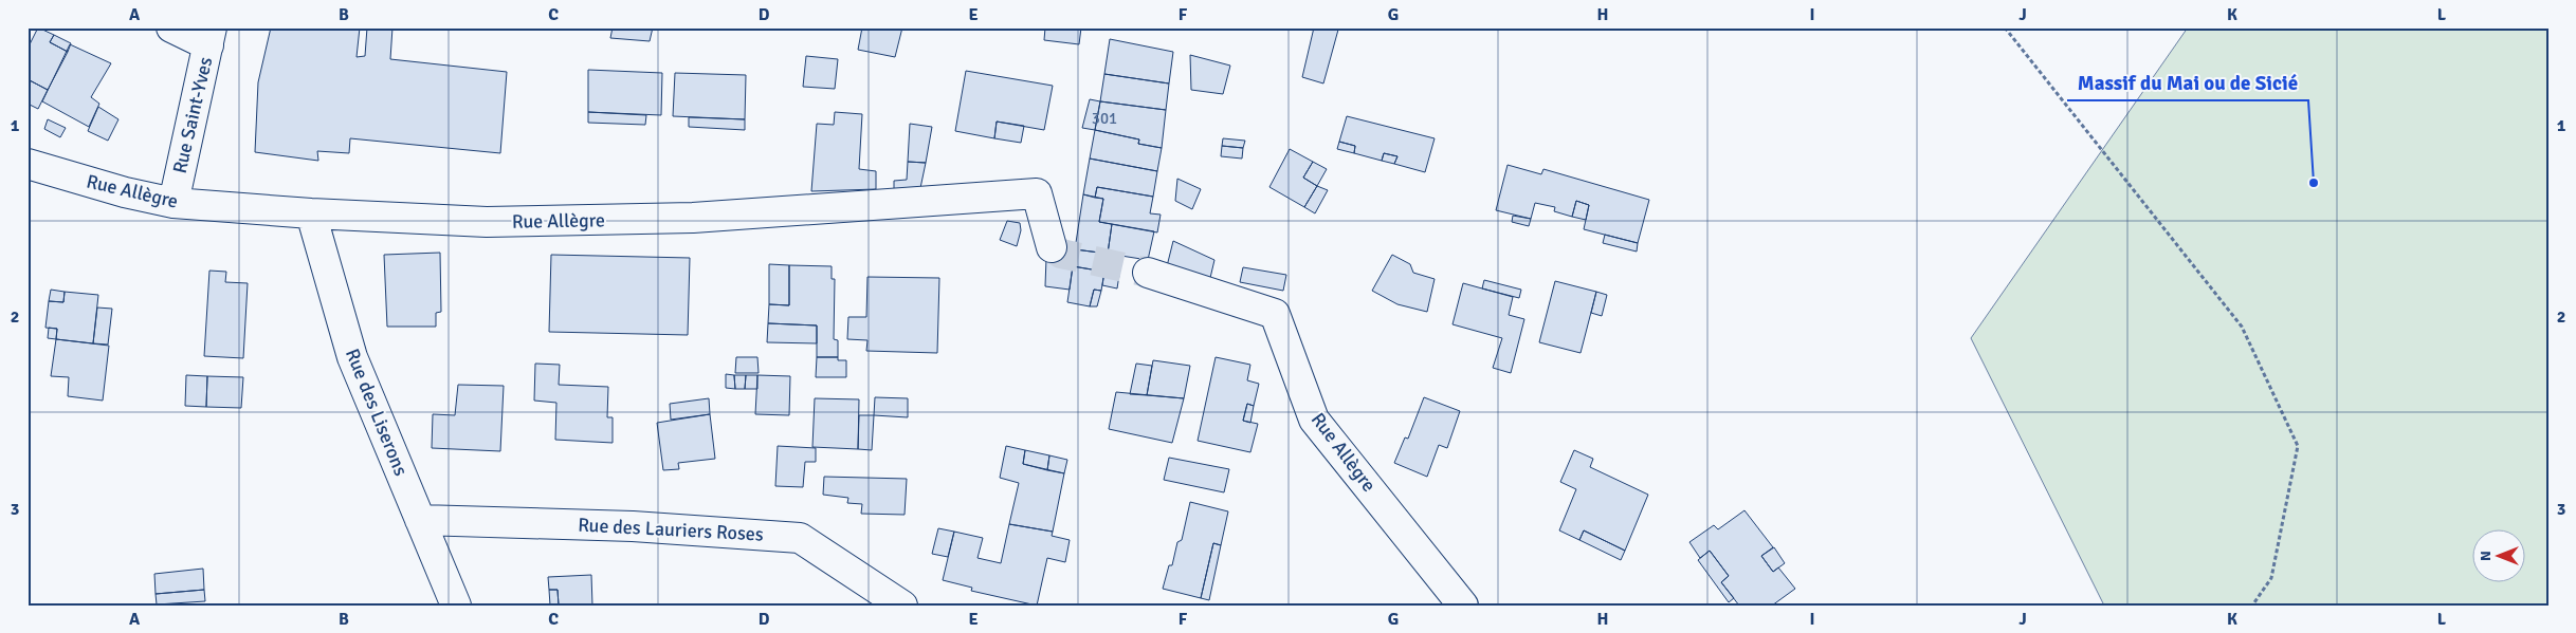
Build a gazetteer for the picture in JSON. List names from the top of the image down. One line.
{"streets":{"street":["Rue Saint-Yves","Rue Allègre","Rue des Liserons","Rue des Lauriers Roses"]},"crossings":[["Rue Saint-Yves","Rue Allègre"],["Rue Allègre","Rue des Liserons"],["Rue des Liserons","Rue des Lauriers Roses"]],"places":["Massif du Mai ou de Sicié"],"house_numbers":["301"],"north":"left","grid":{"columns":["A","B","C","D","E","F","G","H","I","J","K","L"],"rows":["1","2","3"]}}
